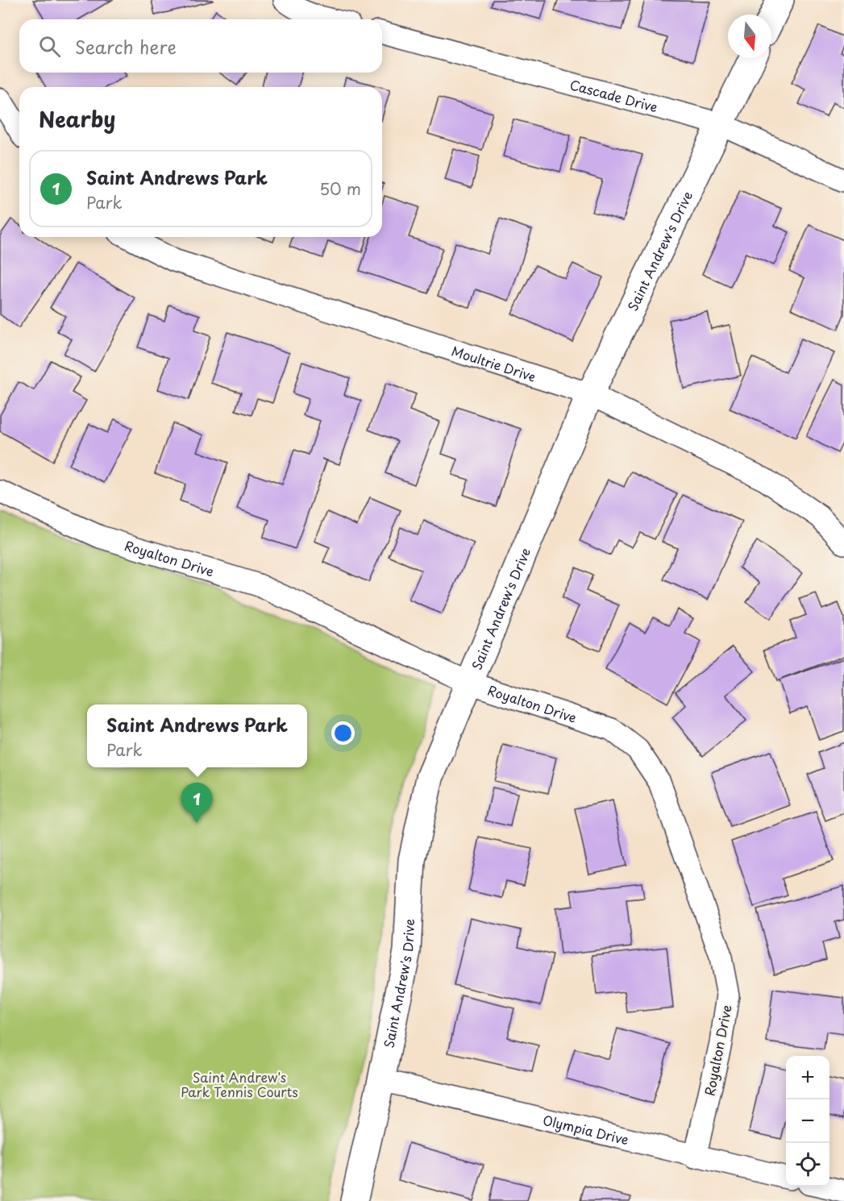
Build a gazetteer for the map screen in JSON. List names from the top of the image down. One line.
{"streets":{"street":["Cascade Drive","Saint Andrew's Drive","Moultrie Drive","Royalton Drive","Olympia Drive"]},"crossings":[["Cascade Drive","Saint Andrew's Drive"],["Saint Andrew's Drive","Moultrie Drive"],["Saint Andrew's Drive","Royalton Drive"],["Saint Andrew's Drive","Olympia Drive"],["Royalton Drive","Olympia Drive"]],"parks":["Saint Andrew's Park Tennis Courts"],"north":"bottom","page":{"search":"Search here","heading":"Nearby","list":[{"mark":"1","name":"Saint Andrews Park","note":"Park","value":"50 m"}],"popup":["Saint Andrews Park","Park"],"pins":"1","map_buttons":["+","−"]}}
